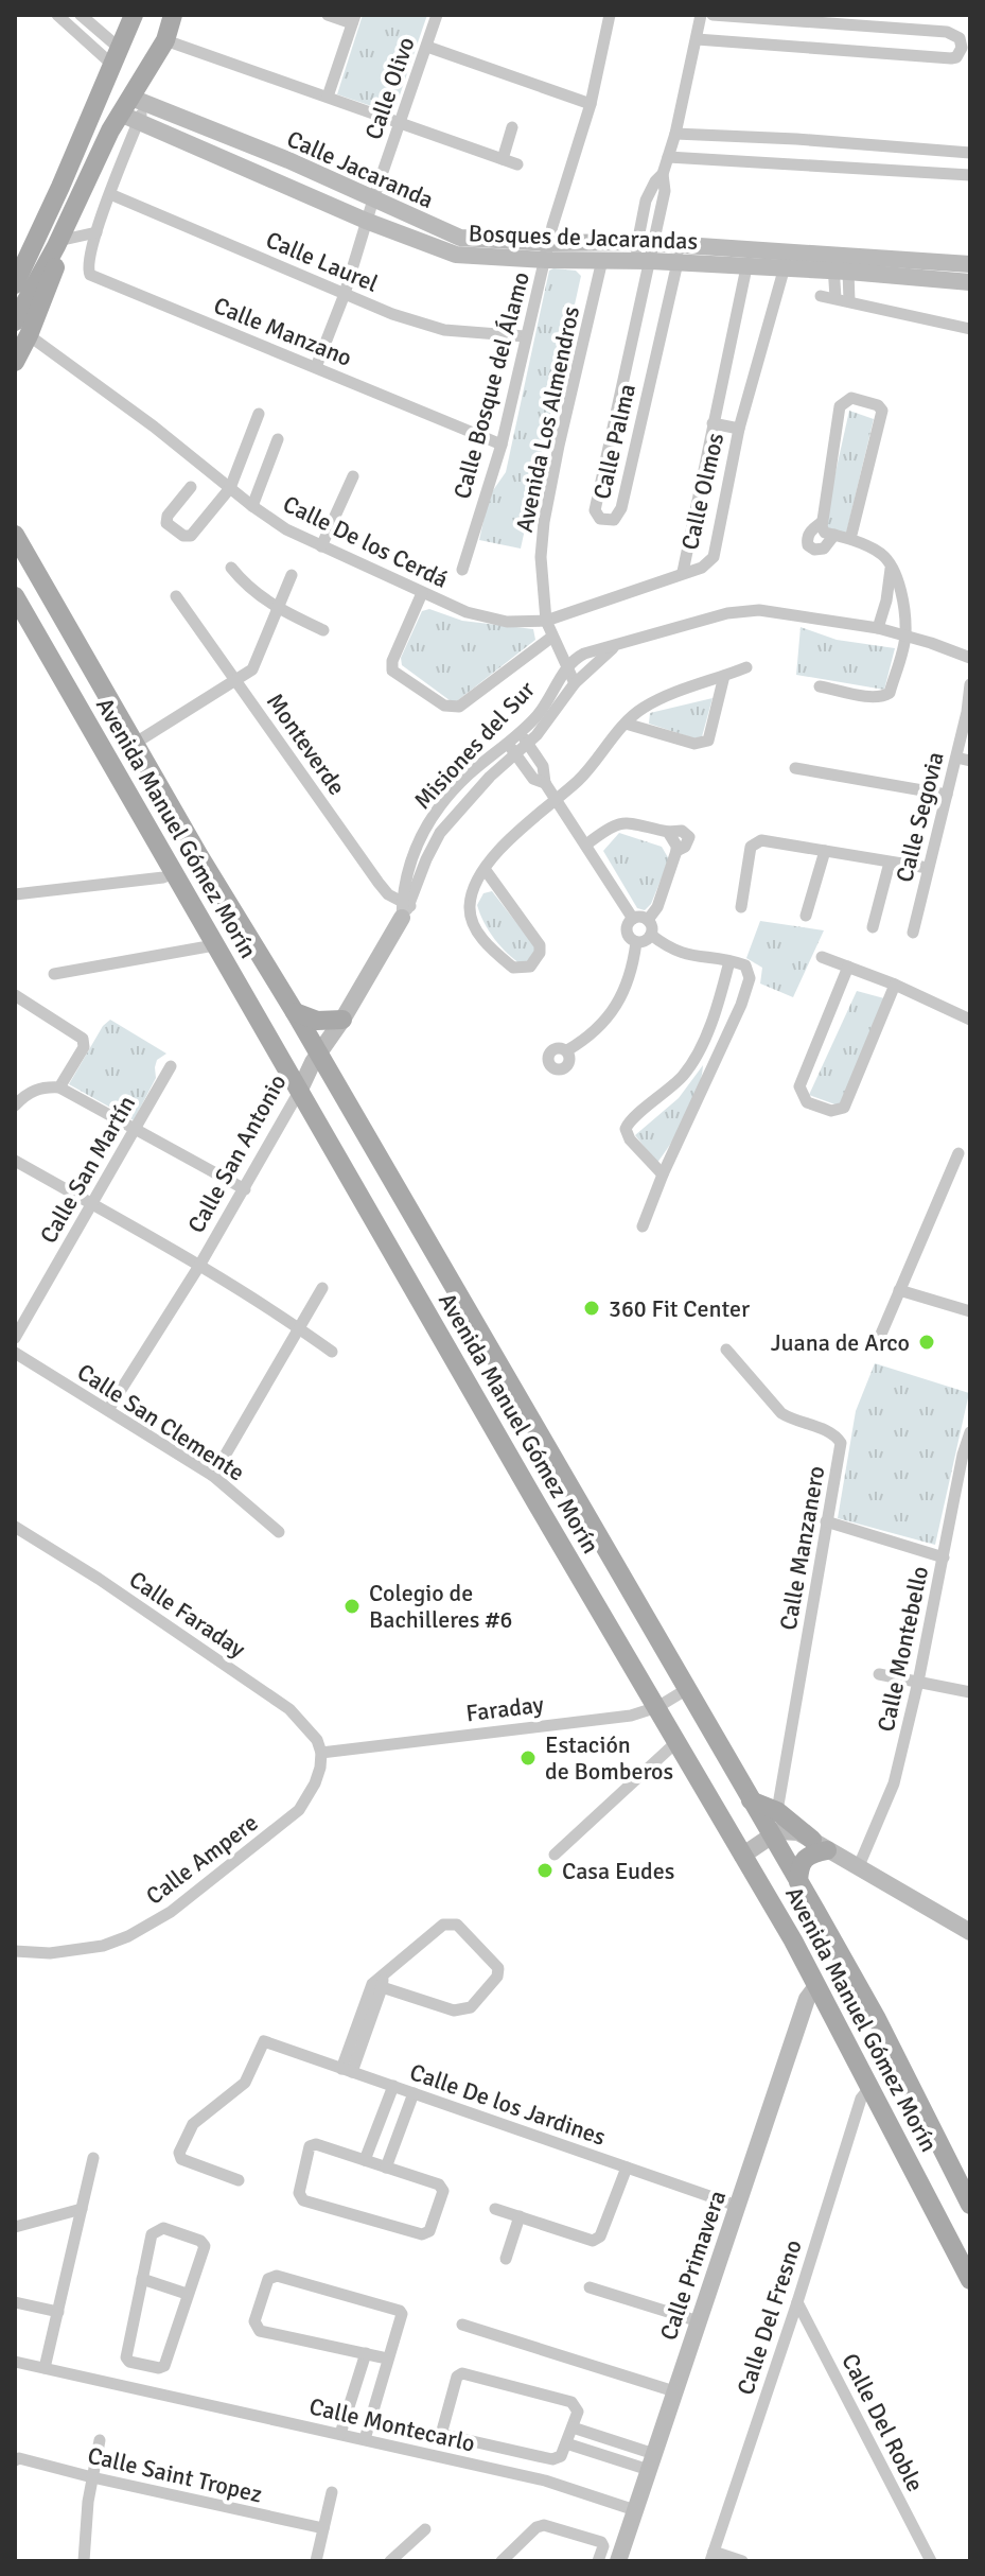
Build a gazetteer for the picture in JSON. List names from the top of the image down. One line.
{"streets":{"main road":["Avenida Manuel Gómez Morín"],"street":["Calle Olivo","Calle Jacaranda","Bosques de Jacarandas","Calle Laurel","Calle Manzano","Calle Bosque del Álamo","Avenida Los Almendros","Calle Palma","Calle Olmos","Calle De los Cerdá","Monteverde","Misiones del Sur","Calle Segovia","Calle San Antonio","Calle San Martín","Calle San Clemente","Calle Manzanero","Calle Faraday","Calle Montebello","Faraday","Calle Ampere","Calle De los Jardines","Calle Primavera","Calle Del Fresno","Calle Del Roble","Calle Montecarlo","Calle Saint Tropez"]},"crossings":[["Calle Olivo","Calle Jacaranda"],["Calle Olivo","Bosques de Jacarandas"],["Calle Olivo","Calle Laurel"],["Calle Olivo","Calle Manzano"],["Calle Jacaranda","Bosques de Jacarandas"],["Calle Jacaranda","Calle Manzano"],["Calle Jacaranda","Calle Bosque del Álamo"],["Calle Jacaranda","Calle Palma"],["Bosques de Jacarandas","Calle Manzano"],["Bosques de Jacarandas","Calle Bosque del Álamo"],["Bosques de Jacarandas","Avenida Los Almendros"],["Bosques de Jacarandas","Calle Palma"],["Bosques de Jacarandas","Calle Olmos"],["Calle Laurel","Calle Manzano"],["Calle Laurel","Calle Bosque del Álamo"],["Calle Manzano","Calle Bosque del Álamo"],["Avenida Los Almendros","Calle De los Cerdá"],["Avenida Los Almendros","Misiones del Sur"],["Calle Olmos","Calle De los Cerdá"],["Monteverde","Misiones del Sur"],["Monteverde","Calle San Antonio"],["Misiones del Sur","Calle San Antonio"],["Avenida Manuel Gómez Morín","Calle San Antonio"],["Avenida Manuel Gómez Morín","Faraday"],["Avenida Manuel Gómez Morín","Calle Primavera"],["Avenida Manuel Gómez Morín","Calle Del Fresno"],["Calle San Antonio","Calle San Clemente"],["Calle Faraday","Faraday"],["Calle Faraday","Calle Ampere"],["Faraday","Calle Ampere"],["Calle De los Jardines","Calle Primavera"],["Calle Primavera","Calle Montecarlo"],["Calle Del Fresno","Calle Del Roble"]],"places":["360 Fit Center","Juana de Arco","Colegio de Bachilleres #6","Estación de Bomberos","Casa Eudes"]}
